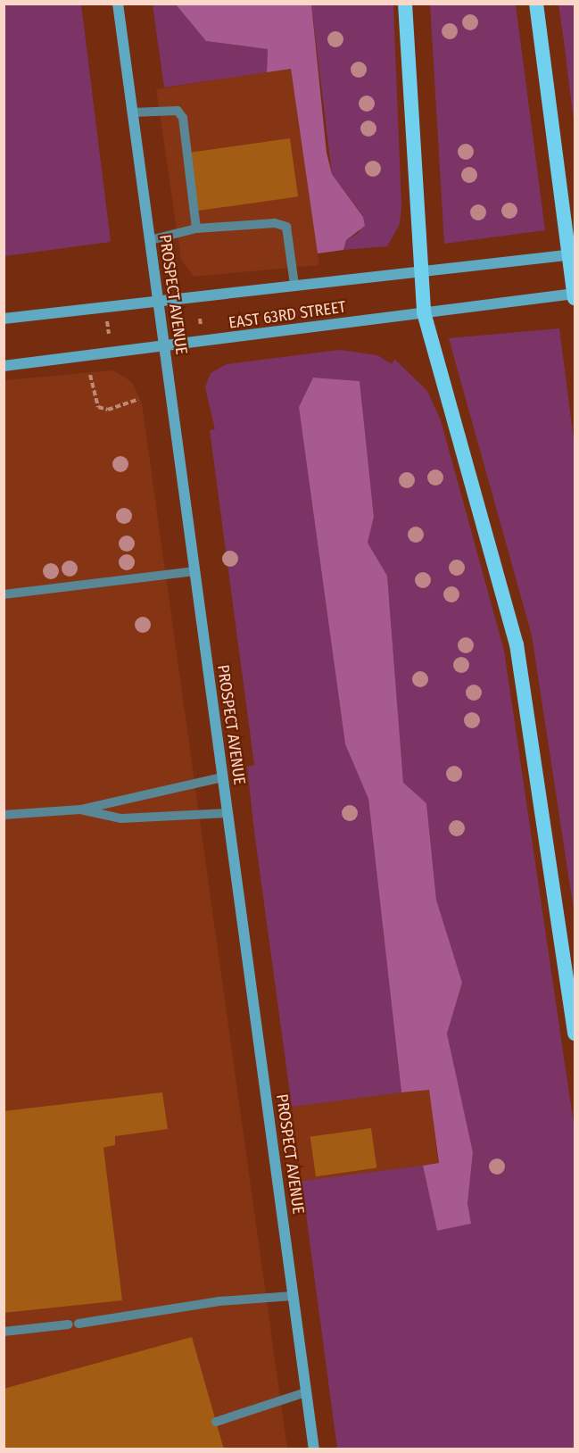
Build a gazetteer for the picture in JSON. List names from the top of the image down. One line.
{"streets":{"main road":["PROSPECT AVENUE","EAST 63RD STREET"]},"crossings":[["PROSPECT AVENUE","EAST 63RD STREET"]]}
